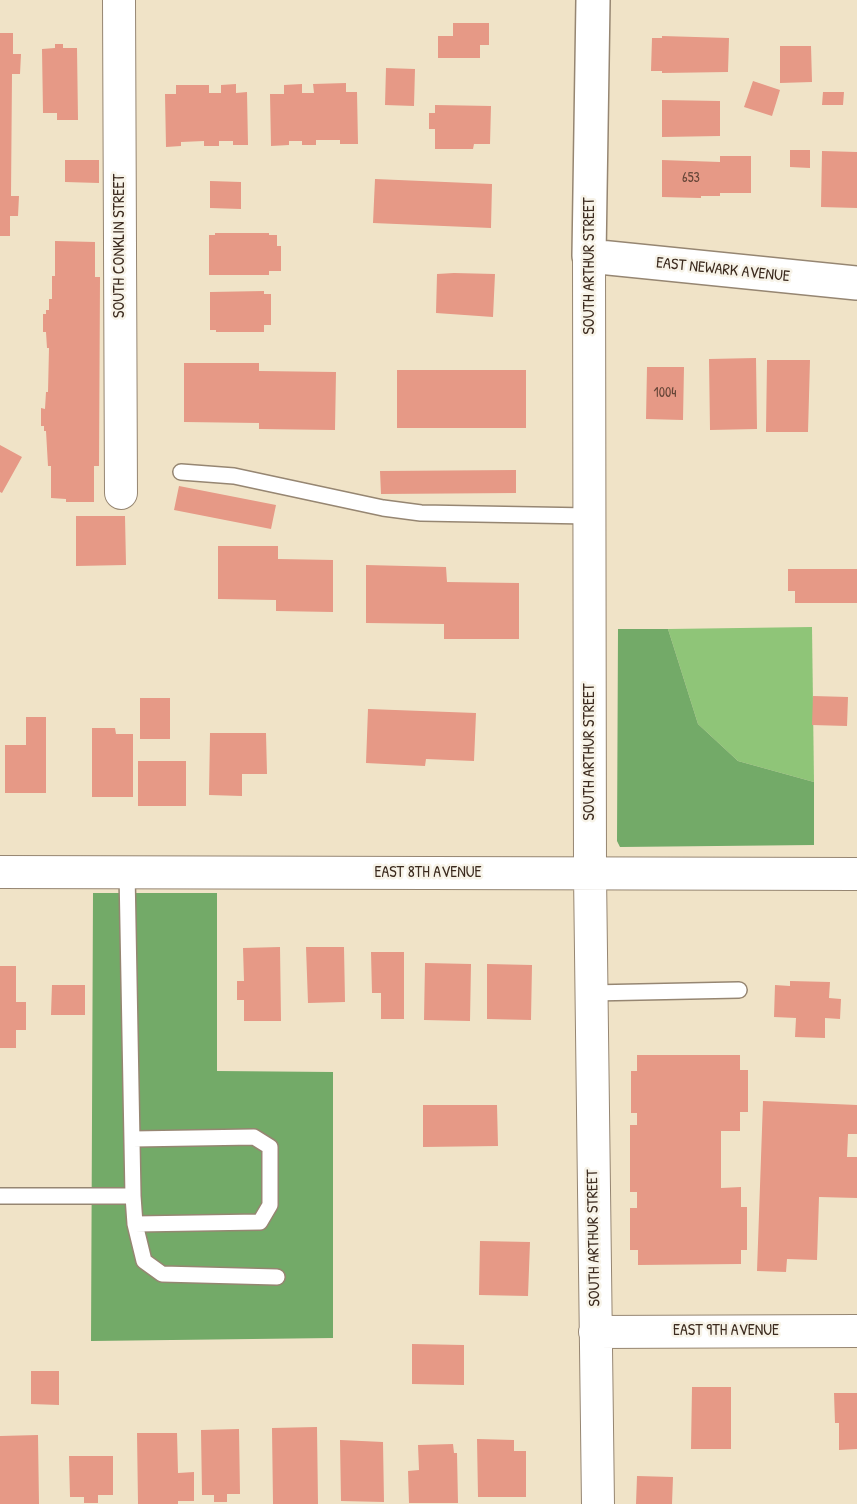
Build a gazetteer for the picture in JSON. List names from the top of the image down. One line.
{"streets":{"main road":["SOUTH ARTHUR STREET","EAST NEWARK AVENUE"],"street":["SOUTH CONKLIN STREET","EAST 8TH AVENUE","EAST 9TH AVENUE"]},"crossings":[["SOUTH ARTHUR STREET","EAST NEWARK AVENUE"],["SOUTH ARTHUR STREET","EAST 8TH AVENUE"],["SOUTH ARTHUR STREET","EAST 9TH AVENUE"]],"house_numbers":["653","1004"]}
